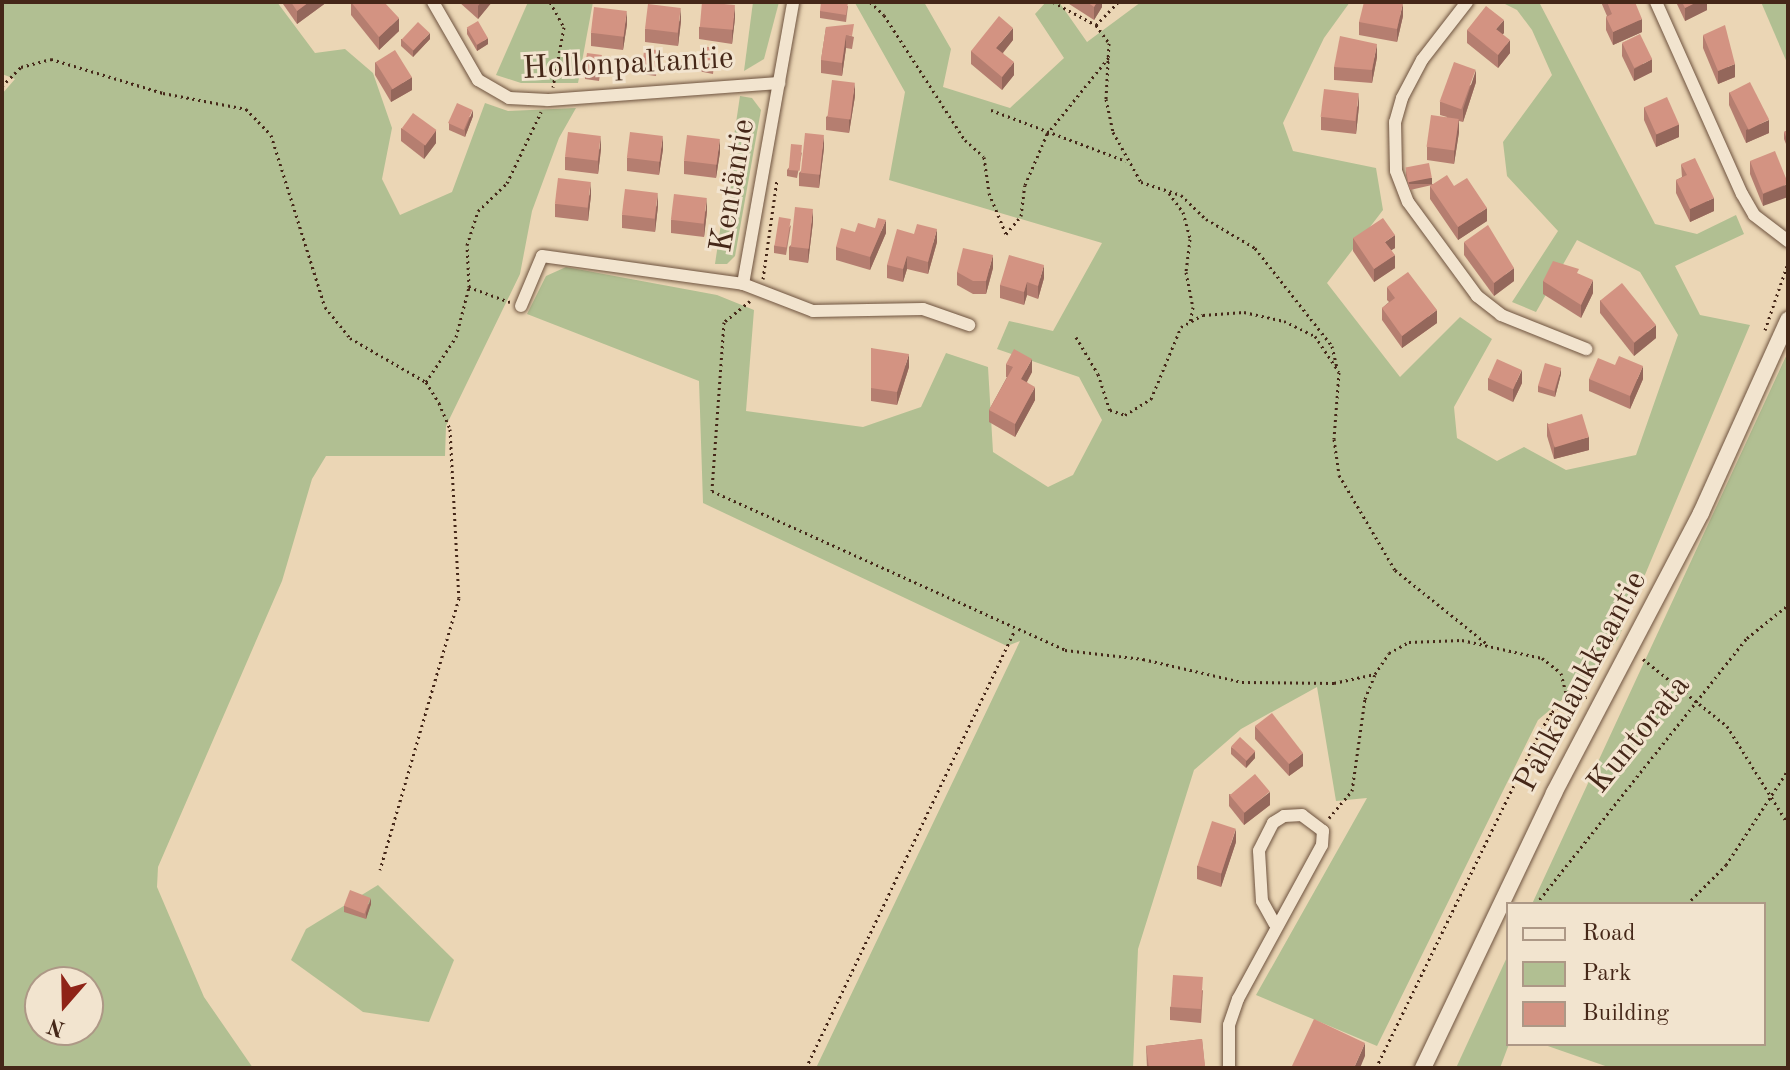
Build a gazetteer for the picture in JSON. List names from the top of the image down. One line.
{"streets":{"street":["Hollonpaltantie","Kentäntie","Pahkalaukkaantie"],"path":["Kuntorata"]},"crossings":[["Hollonpaltantie","Kentäntie"]],"legend":["Road","Park","Building"],"north":"bottom"}
